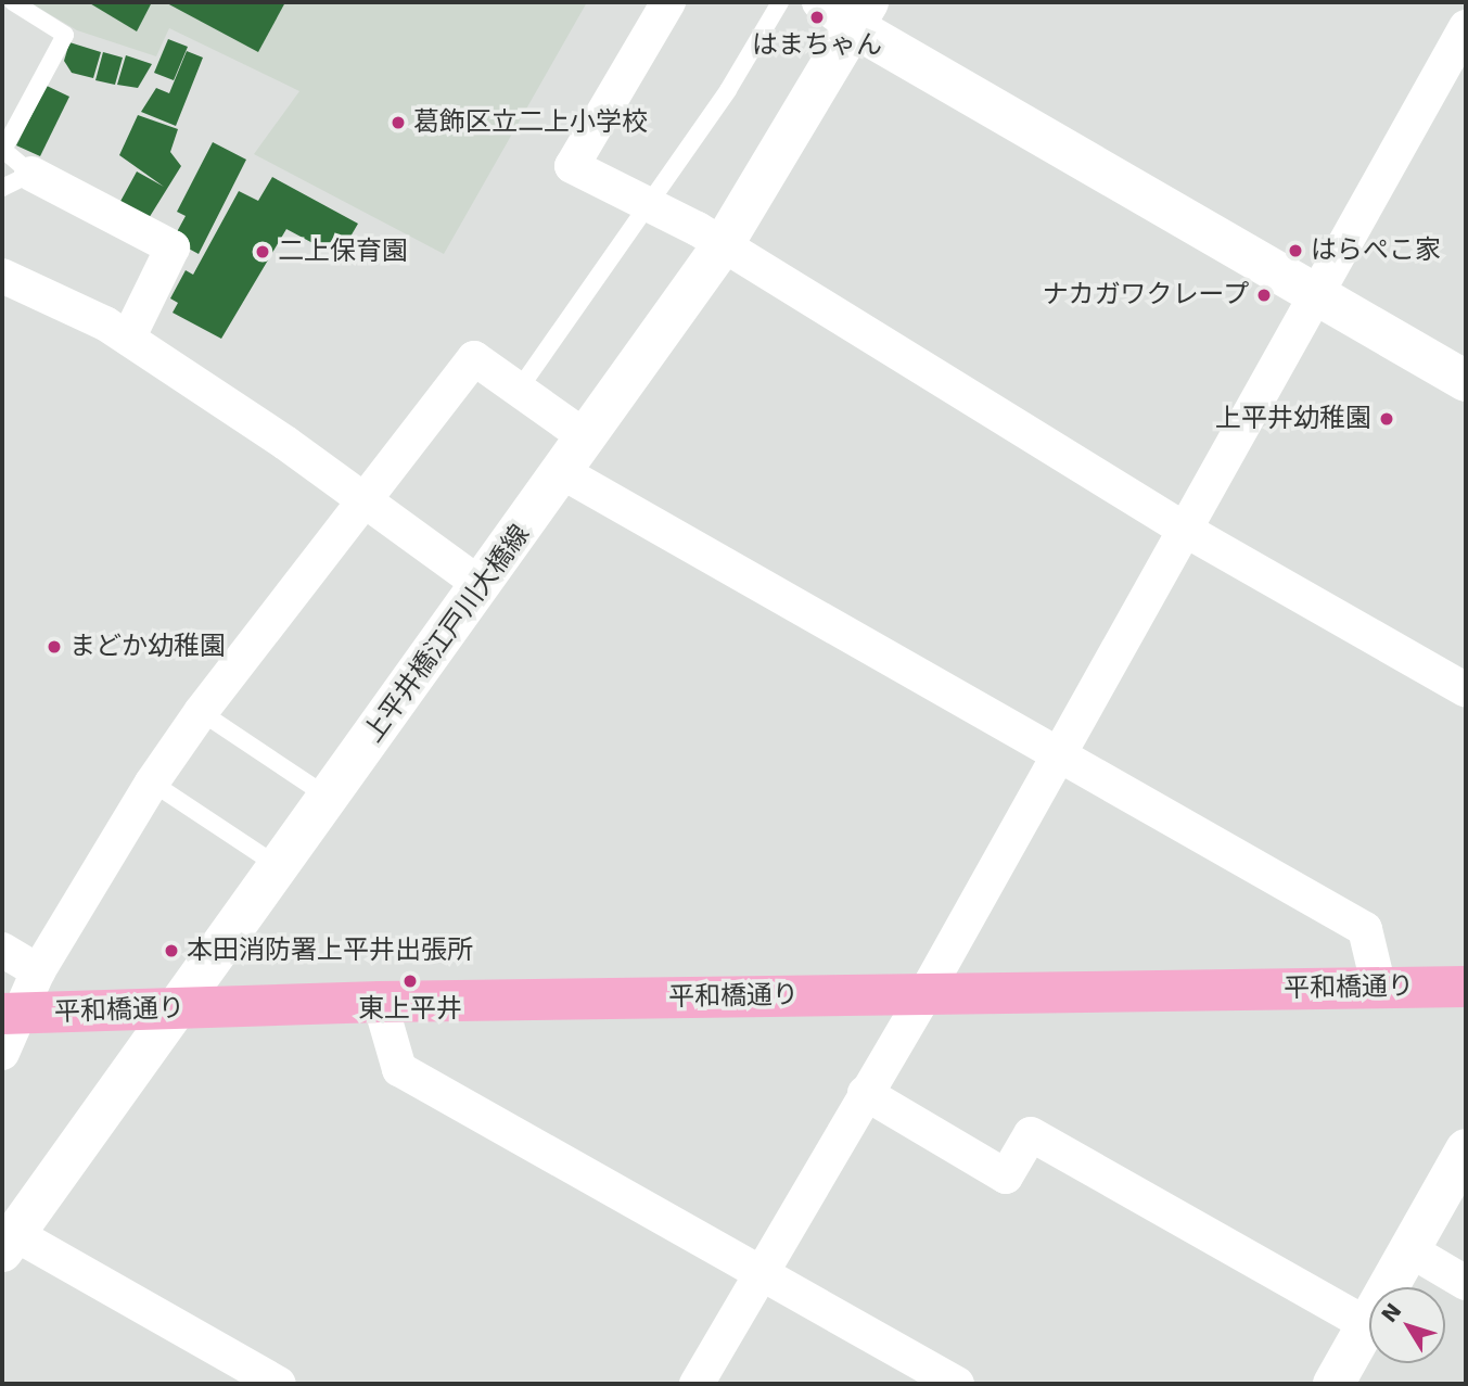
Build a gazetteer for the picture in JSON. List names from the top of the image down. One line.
{"streets":{"main road":["平和橋通り"],"street":["上平井橋江戸川大橋線"]},"crossings":[["上平井橋江戸川大橋線","平和橋通り"]],"places":["はまちゃん","葛飾区立二上小学校","はらぺこ家","二上保育園","ナカガワクレープ","上平井幼稚園","まどか幼稚園","本田消防署上平井出張所","東上平井"],"north":"top left"}
